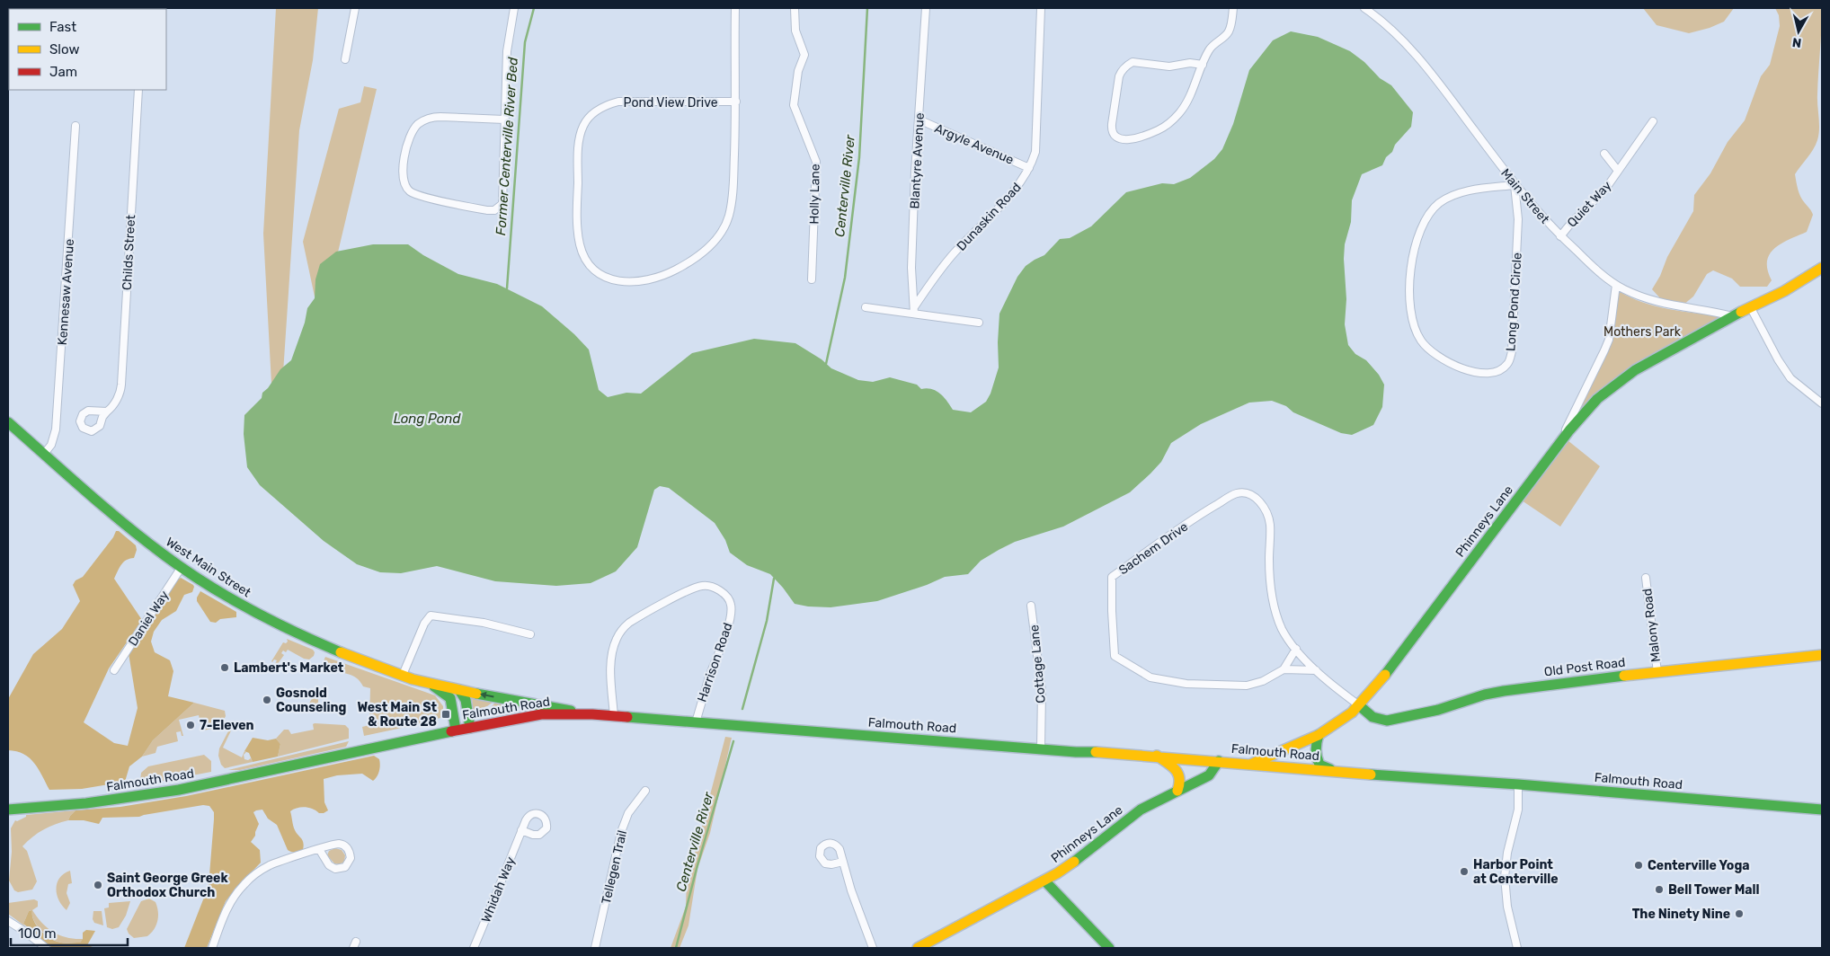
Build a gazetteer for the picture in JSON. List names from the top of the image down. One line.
{"streets":{"main road":["Phinneys Lane","West Main Street","Old Post Road","Falmouth Road"],"street":["Pond View Drive","Argyle Avenue","Blantyre Avenue","Holly Lane","Main Street","Quiet Way","Dunaskin Road","Childs Street","Kennesaw Avenue","Long Pond Circle","Sachem Drive","Daniel Way","Malony Road","Harrison Road","Cottage Lane","Tellegen Trail","Whidah Way"]},"crossings":[["Argyle Avenue","Blantyre Avenue"],["Argyle Avenue","Dunaskin Road"],["Blantyre Avenue","Dunaskin Road"],["Main Street","Quiet Way"],["Main Street","Long Pond Circle"],["Main Street","Phinneys Lane"],["Kennesaw Avenue","West Main Street"],["Phinneys Lane","Sachem Drive"],["Phinneys Lane","Old Post Road"],["Phinneys Lane","Falmouth Road"],["Sachem Drive","Old Post Road"],["West Main Street","Daniel Way"],["West Main Street","Falmouth Road"],["Malony Road","Old Post Road"],["Harrison Road","Falmouth Road"],["Cottage Lane","Falmouth Road"]],"water":["Former Centerville River Bed","Centerville River","Long Pond"],"parks":["Mothers Park"],"places":{"other":["Lambert's Market","Gosnold Counseling","7-Eleven","Centerville Yoga","Harbor Point at Centerville","Saint George Greek Orthodox Church","Bell Tower Mall","The Ninety Nine"],"transit":["West Main St & Route 28"]},"legend":["Fast","Slow","Jam"],"scale_bar":"100 m","north":"bottom"}
